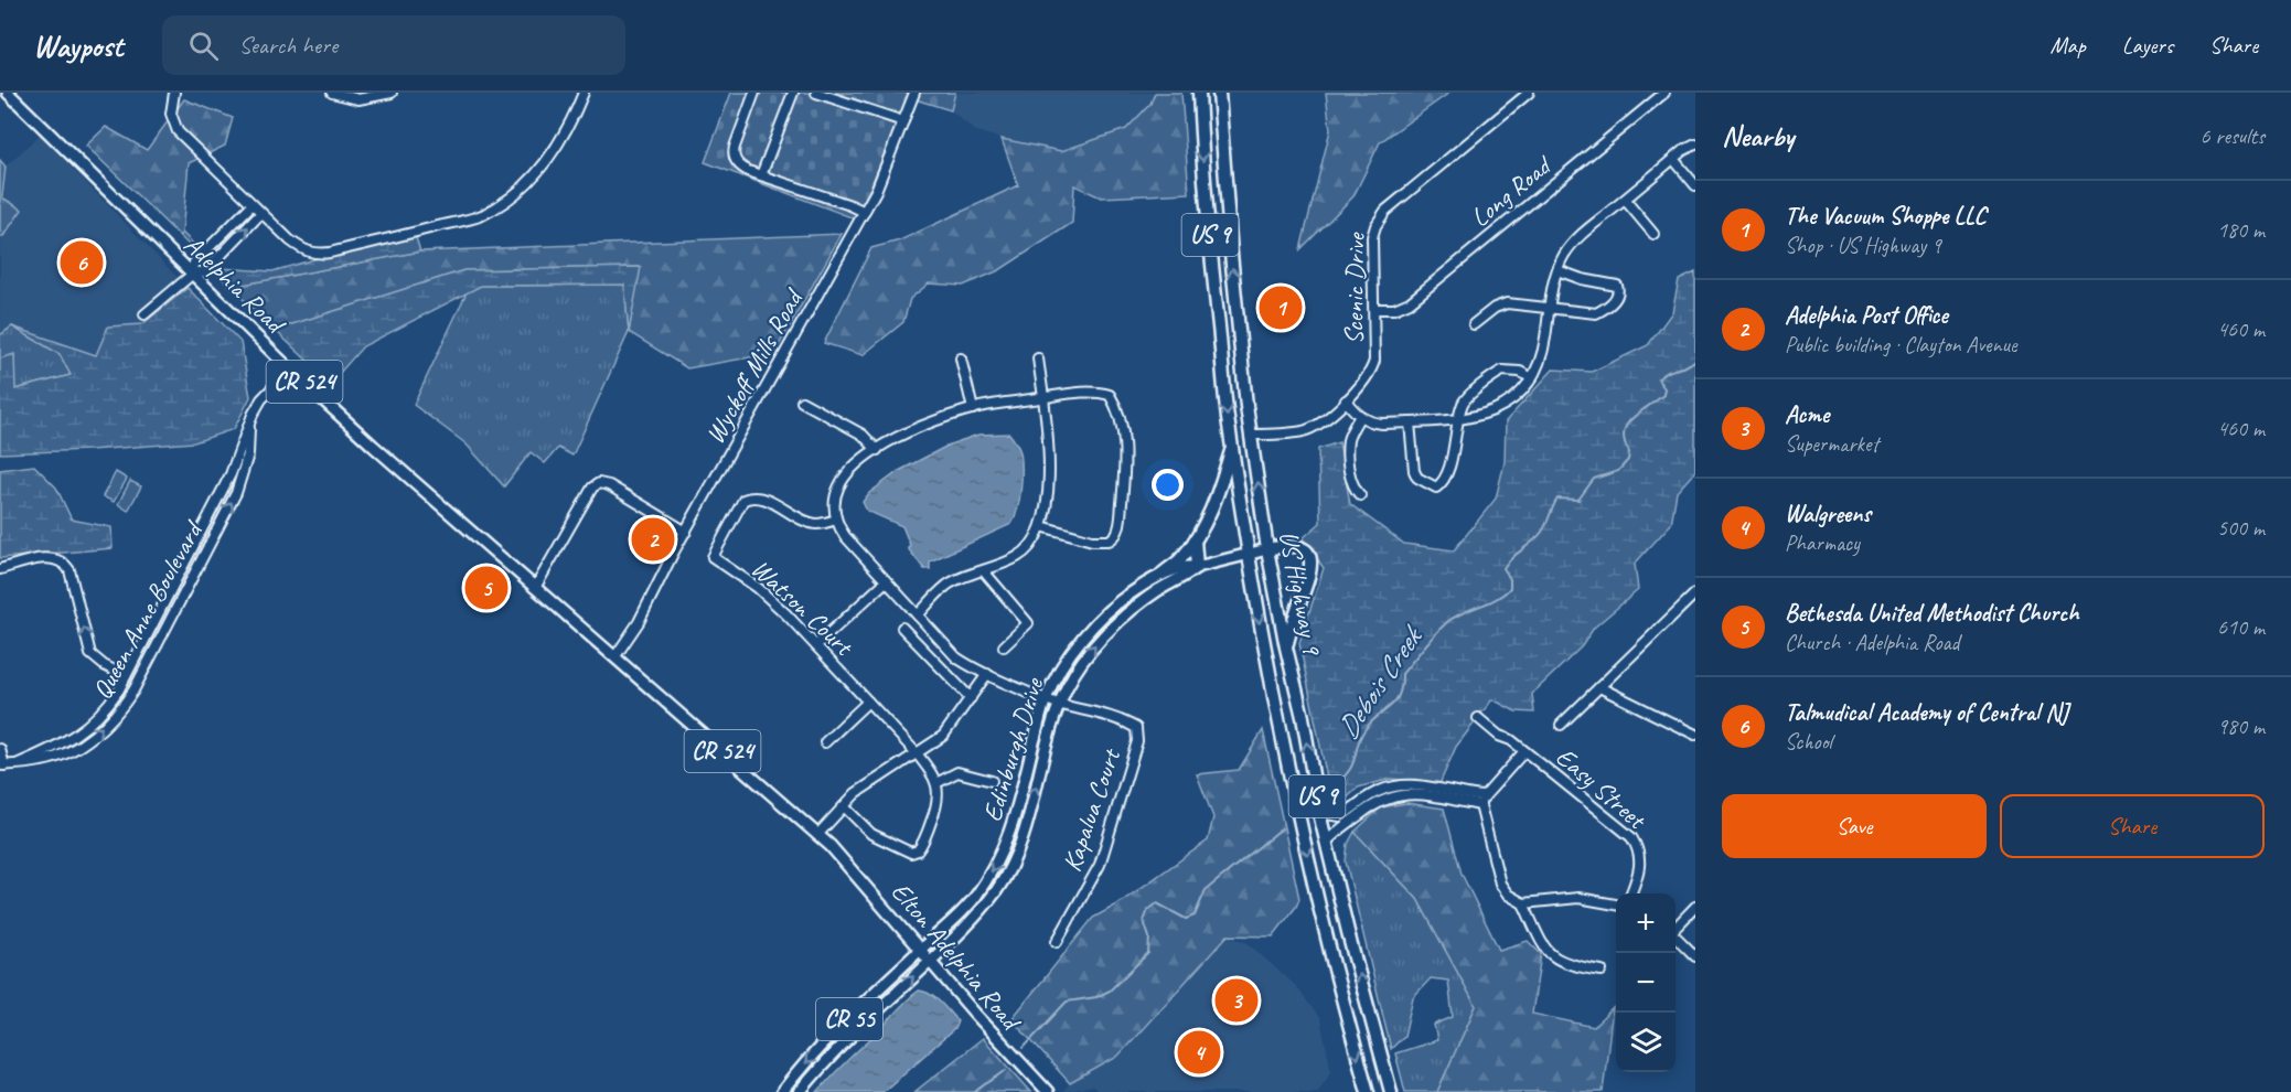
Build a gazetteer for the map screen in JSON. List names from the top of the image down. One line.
{"streets":{"highway":["US 9","US Highway 9"],"main road":["Adelphia Road","CR 524","Edinburgh Drive","Elton Adelphia Road","CR 55"],"street":["Long Road","Scenic Drive","Wyckoff Mills Road","Watson Court","Queen Anne Boulevard","Easy Street","Kapalua Court"]},"crossings":[["Long Road","Scenic Drive"],["Adelphia Road","Wyckoff Mills Road"],["Adelphia Road","CR 524"],["Adelphia Road","Queen Anne Boulevard"],["Scenic Drive","US Highway 9"],["Wyckoff Mills Road","CR 524"],["CR 524","Elton Adelphia Road"],["US Highway 9","Edinburgh Drive"],["Watson Court","Kapalua Court"],["Edinburgh Drive","Kapalua Court"],["Edinburgh Drive","Elton Adelphia Road"],["Edinburgh Drive","CR 55"],["Elton Adelphia Road","CR 55"]],"water":["Debois Creek"],"page":{"header":"Waypost","search":"Search here","nav":["Map","Layers","Share"],"heading":["Nearby","6 results"],"list":[{"mark":"1","name":"The Vacuum Shoppe LLC","note":"Shop · US Highway 9","value":"180 m"},{"mark":"2","name":"Adelphia Post Office","note":"Public building · Clayton Avenue","value":"460 m"},{"mark":"3","name":"Acme","note":"Supermarket","value":"460 m"},{"mark":"4","name":"Walgreens","note":"Pharmacy","value":"500 m"},{"mark":"5","name":"Bethesda United Methodist Church","note":"Church · Adelphia Road","value":"610 m"},{"mark":"6","name":"Talmudical Academy of Central NJ","note":"School","value":"980 m"}],"pins":["6","1","2","5","3","4"],"buttons":["Save","Share"],"map_buttons":["+","−"]}}
